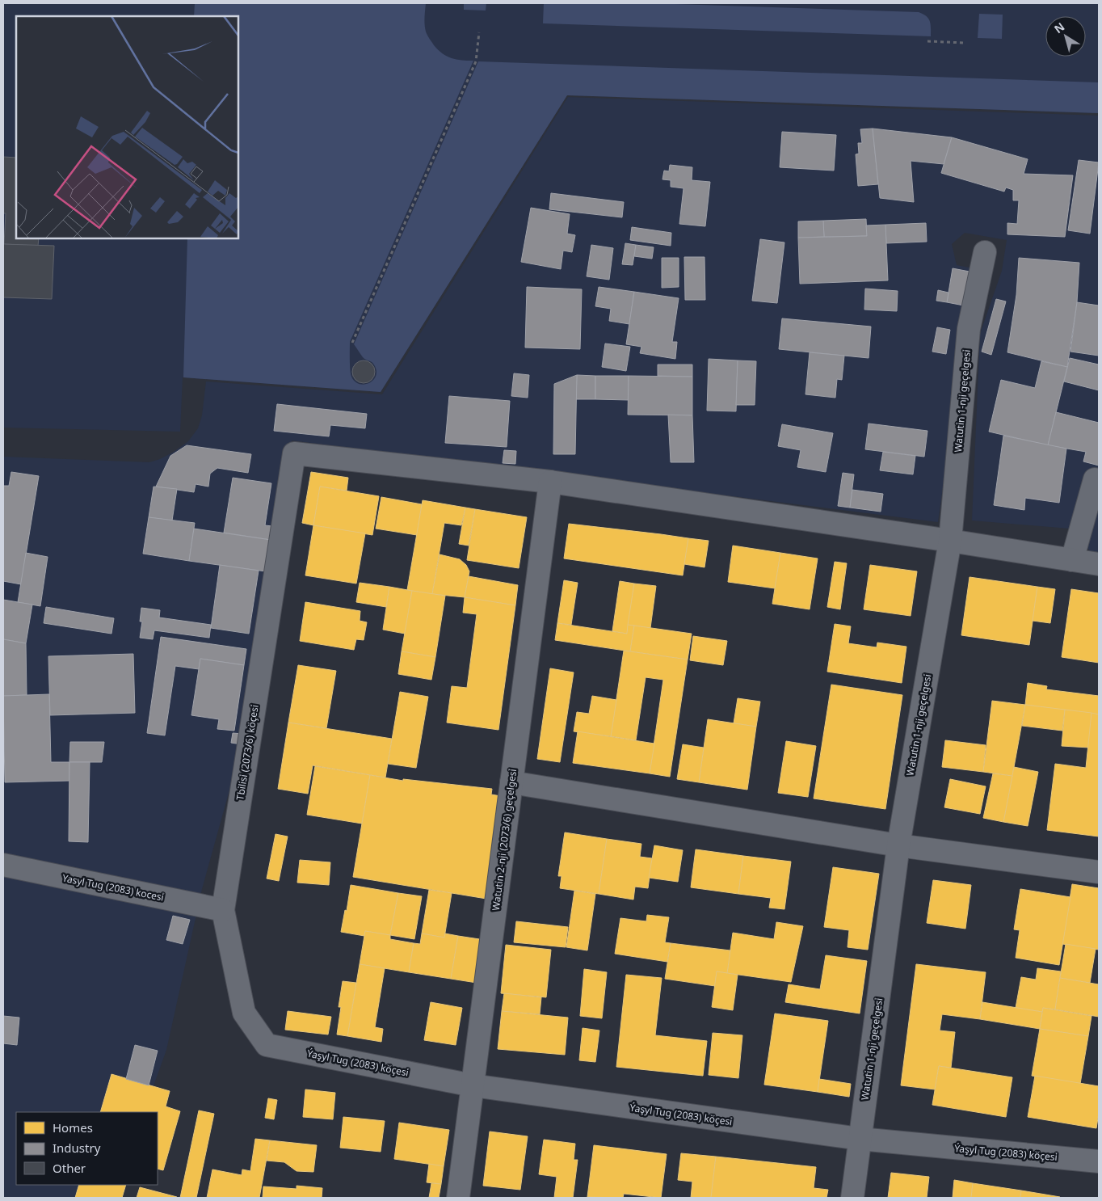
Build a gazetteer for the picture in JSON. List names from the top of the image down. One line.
{"streets":{"street":["Watutin 1-nji geçelgesi","Tbilisi (2073/6) köçesi","Watutin 2-nji (2073/6) geçelgesi","Yasyl Tug (2083) kocesi","Ýaşyl Tug (2083) köçesi"]},"crossings":[["Watutin 1-nji geçelgesi","Ýaşyl Tug (2083) köçesi"],["Tbilisi (2073/6) köçesi","Watutin 2-nji (2073/6) geçelgesi"],["Tbilisi (2073/6) köçesi","Yasyl Tug (2083) kocesi"],["Tbilisi (2073/6) köçesi","Ýaşyl Tug (2083) köçesi"],["Watutin 2-nji (2073/6) geçelgesi","Ýaşyl Tug (2083) köçesi"]],"legend":["Homes","Industry","Other"],"north":"top left"}
